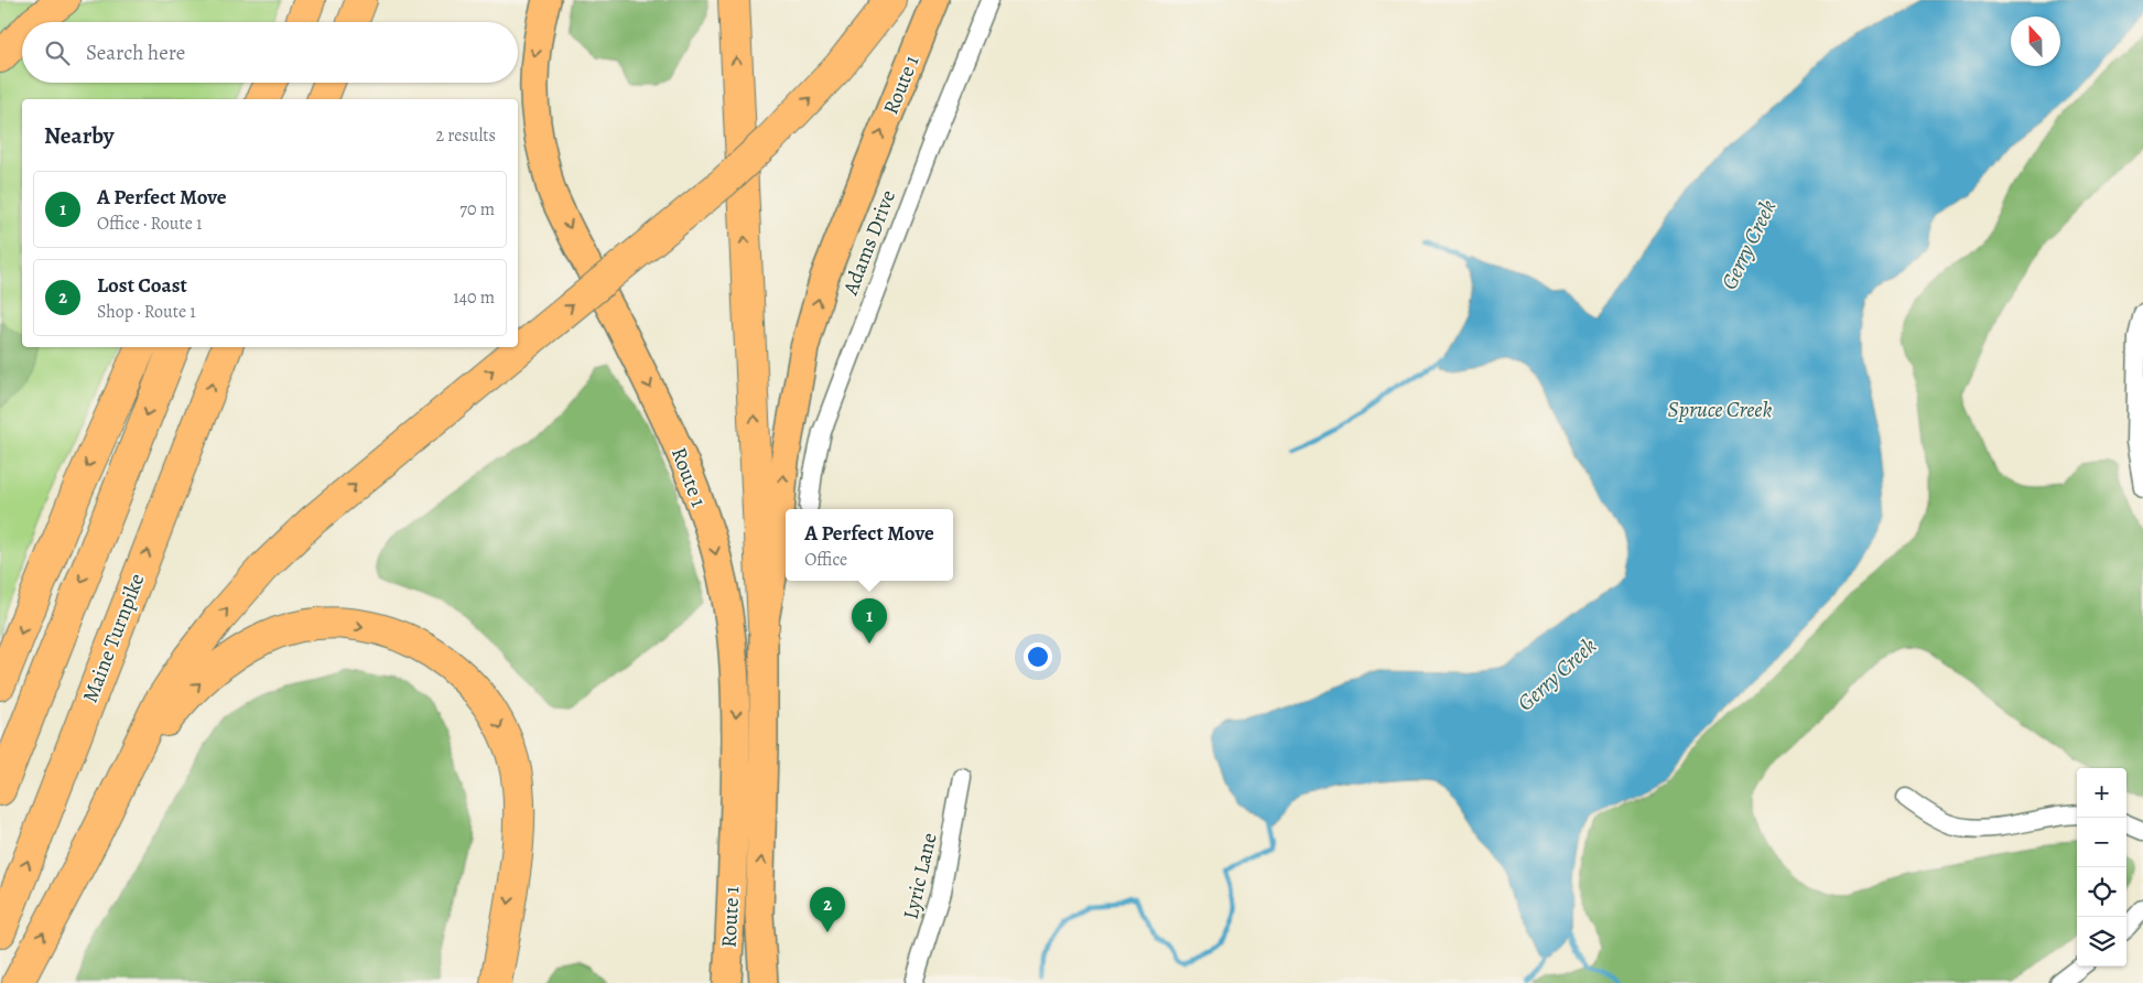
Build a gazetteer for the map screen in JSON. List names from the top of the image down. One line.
{"streets":{"highway":["Maine Turnpike"],"main road":["Route 1"],"street":["Adams Drive","Lyric Lane"]},"water":["Gerry Creek","Spruce Creek"],"north":"top","page":{"search":"Search here","heading":["Nearby","2 results"],"list":[{"mark":"1","name":"A Perfect Move","note":"Office · Route 1","value":"70 m"},{"mark":"2","name":"Lost Coast","note":"Shop · Route 1","value":"140 m"}],"popup":["A Perfect Move","Office"],"pins":["1","2"],"map_buttons":["+","−"]}}
